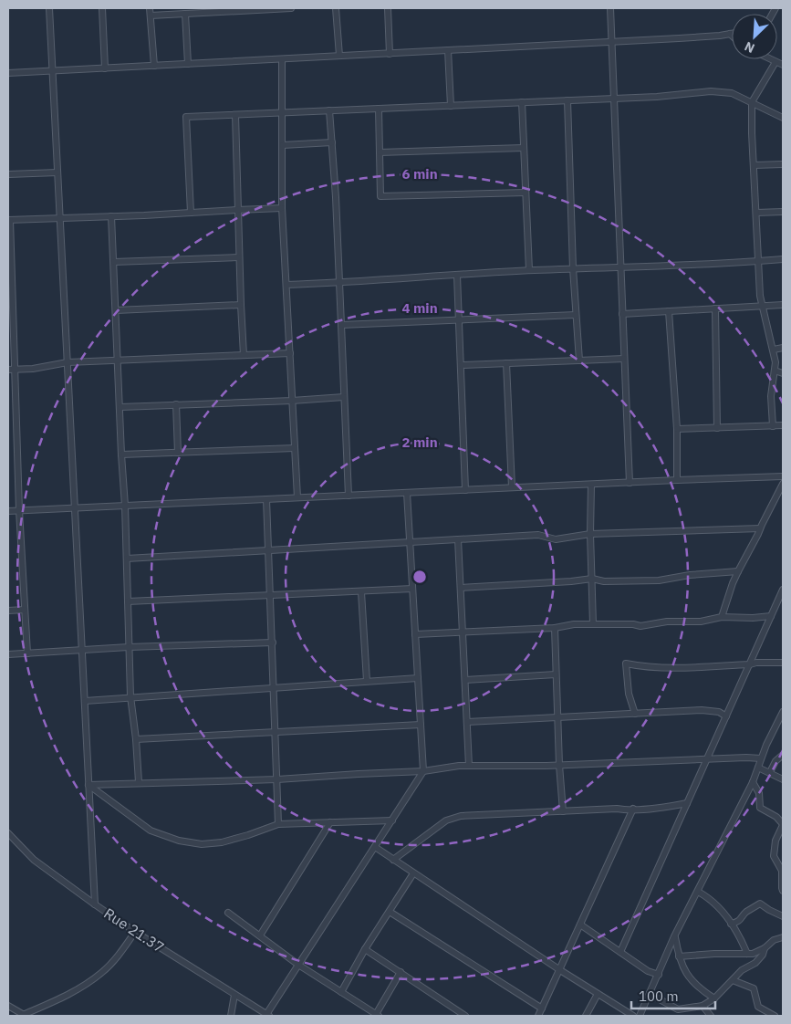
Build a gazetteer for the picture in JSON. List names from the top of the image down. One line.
{"streets":{"street":["Rue 21.37"]},"scale_bar":"100 m","north":"bottom left","rings":["6 min","4 min","2 min"]}
